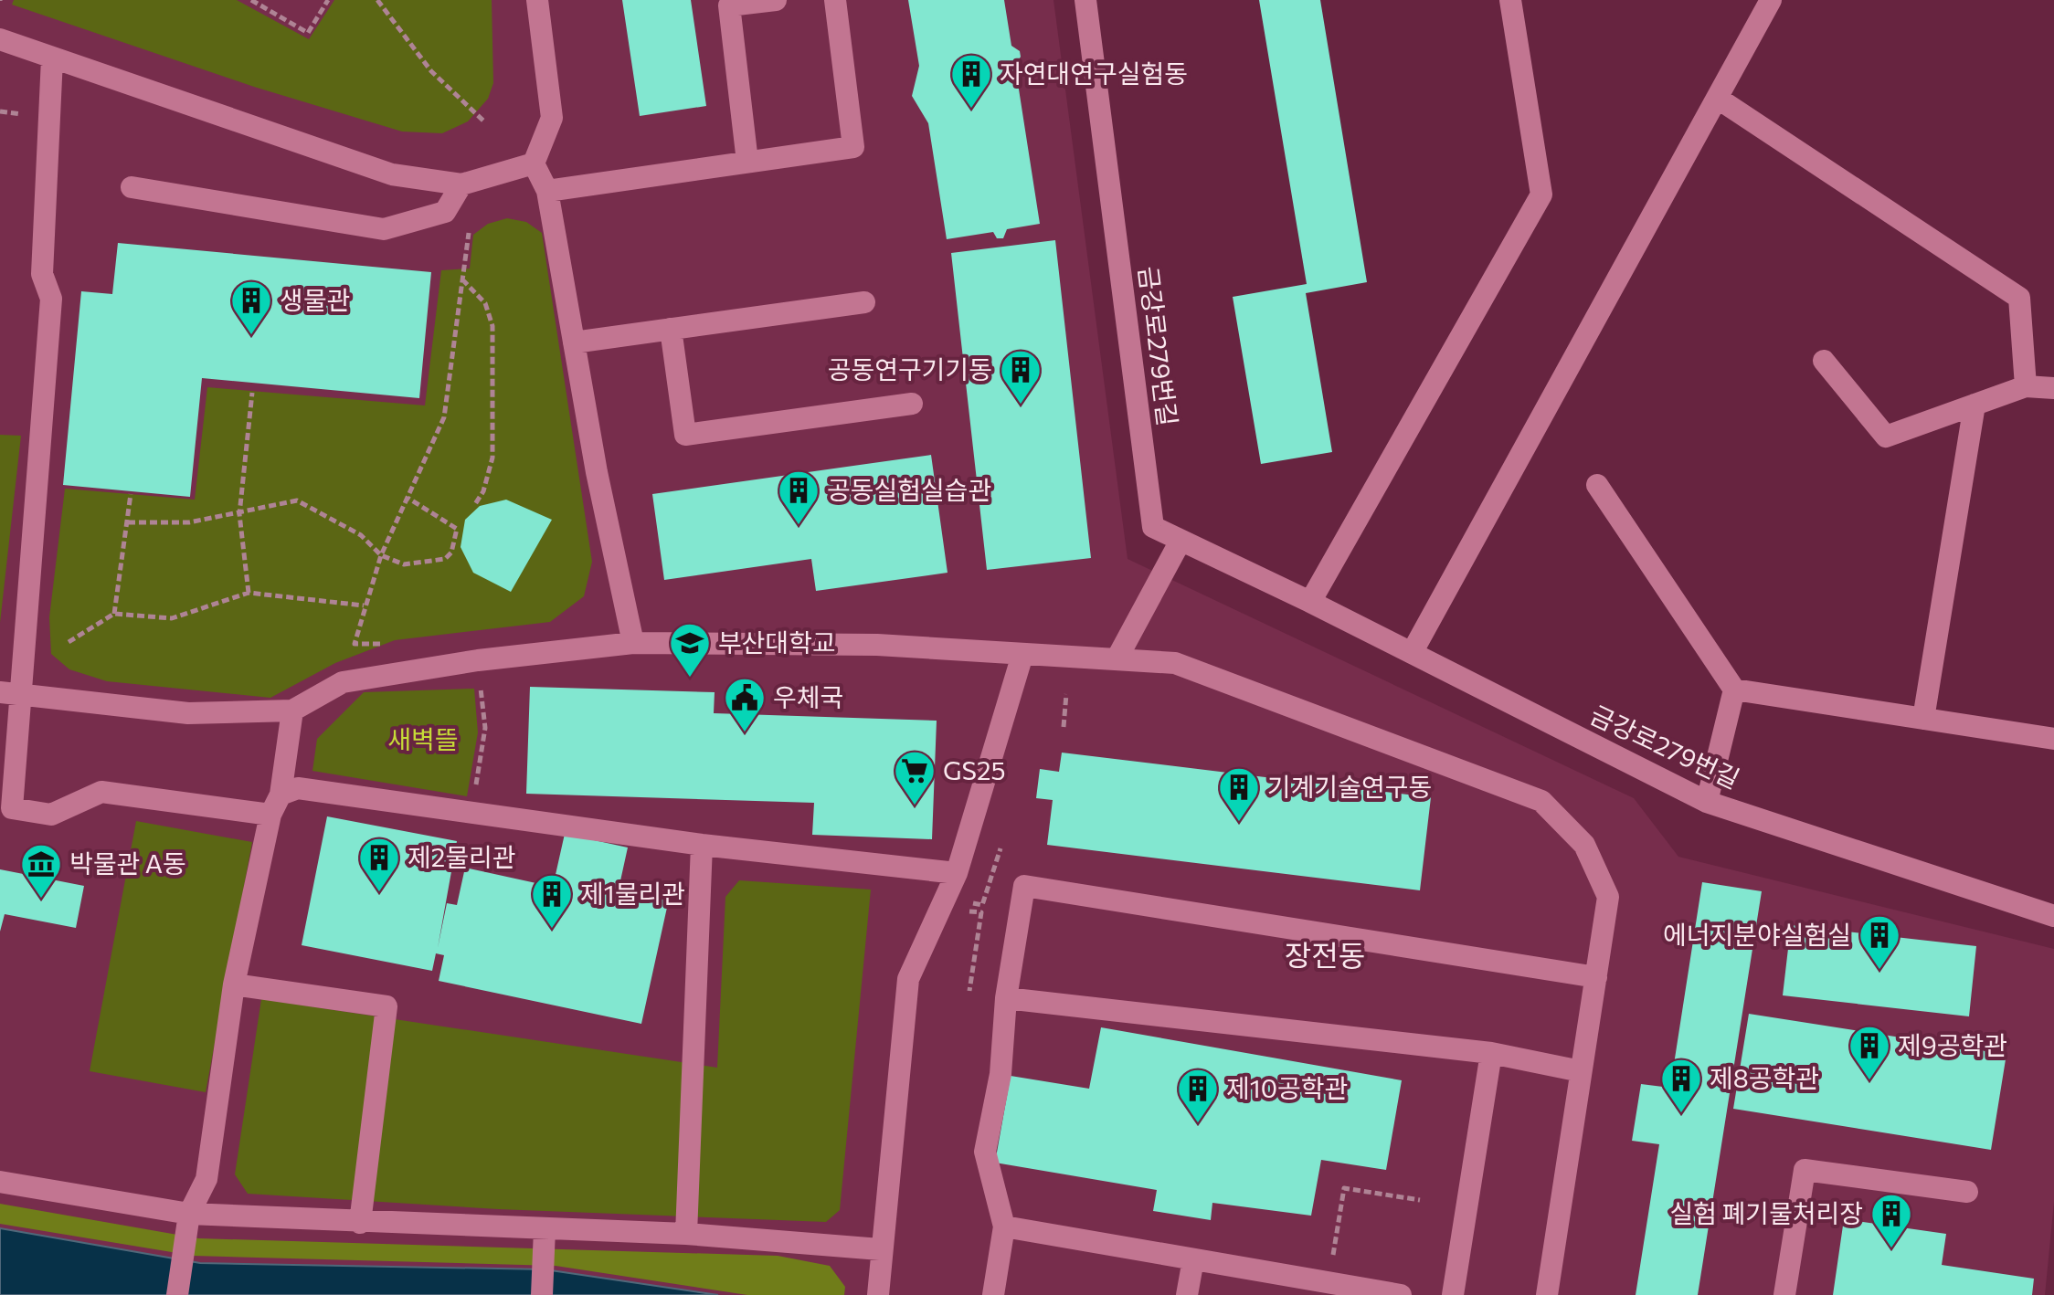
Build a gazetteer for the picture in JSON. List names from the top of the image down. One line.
{"streets":{"street":["금강로279번길"]},"districts":["장전동"],"parks":["새벽뜰"],"places":{"building":["자연대연구실험동","생물관","공동연구기기동","공동실험실습관","기계기술연구동","제2물리관","제1물리관","에너지분야실험실","제9공학관","제8공학관","제10공학관","실험 폐기물처리장"],"school or university":["부산대학교"],"public building":["우체국"],"supermarket":["GS25"],"museum":["박물관 A동"]}}
